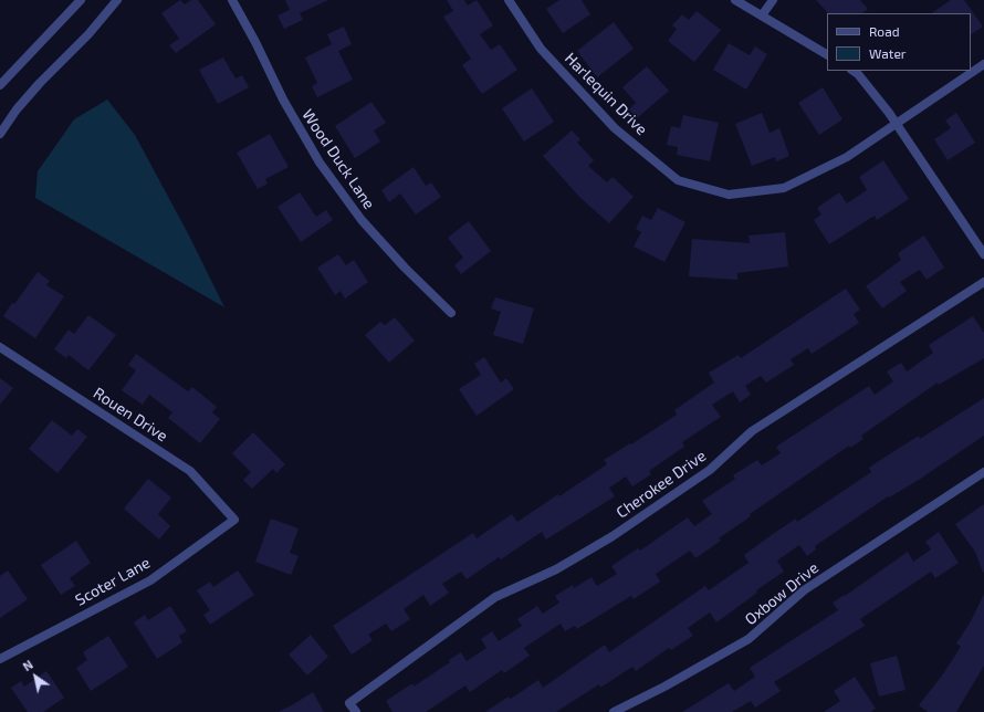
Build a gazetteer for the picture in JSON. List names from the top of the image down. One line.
{"streets":{"street":["Harlequin Drive","Wood Duck Lane","Rouen Drive","Cherokee Drive","Scoter Lane","Oxbow Drive"]},"crossings":[["Rouen Drive","Scoter Lane"]],"legend":["Road","Water"],"north":"top left"}
